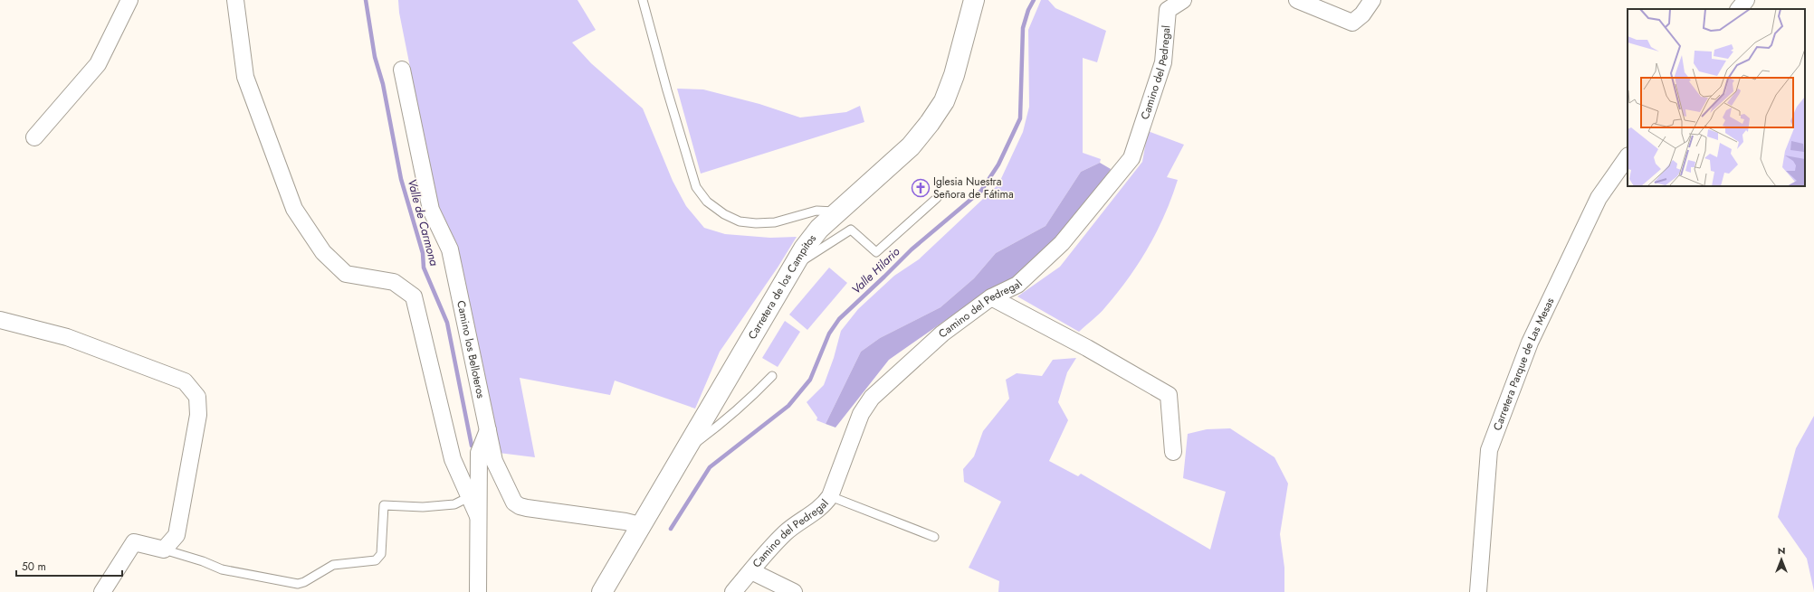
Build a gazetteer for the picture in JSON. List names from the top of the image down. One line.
{"streets":{"main road":["Carretera de los Campitos"],"street":["Camino del Pedregal","Camino los Belloteros","Carretera Parque de Las Mesas"]},"crossings":[["Carretera de los Campitos","Camino los Belloteros"]],"water":["Valle de Carmona","Valle Hilario"],"places":{"church":["Iglesia Nuestra Señora de Fátima"]},"scale_bar":"50 m","north":"top"}
